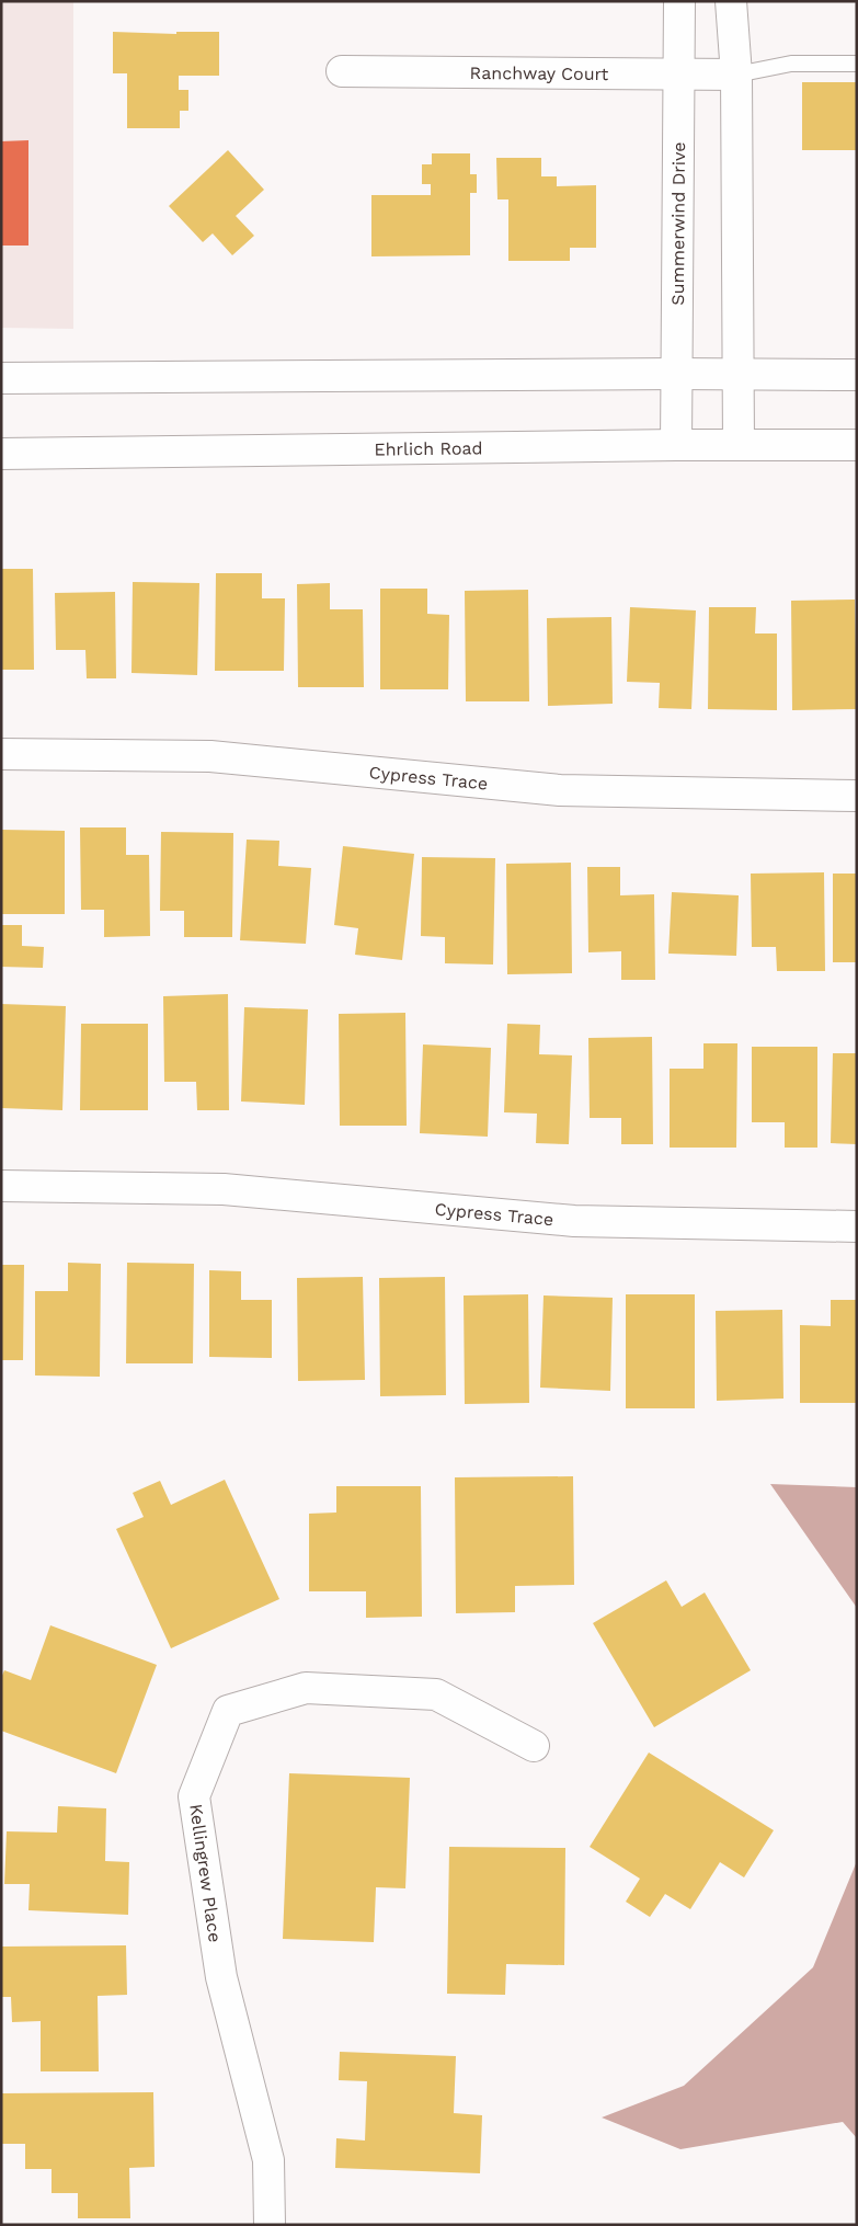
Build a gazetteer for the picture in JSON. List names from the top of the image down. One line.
{"streets":{"street":["Ranchway Court","Summerwind Drive","Ehrlich Road","Cypress Trace","Kellingrew Place"]},"crossings":[["Ranchway Court","Summerwind Drive"],["Summerwind Drive","Ehrlich Road"]]}
